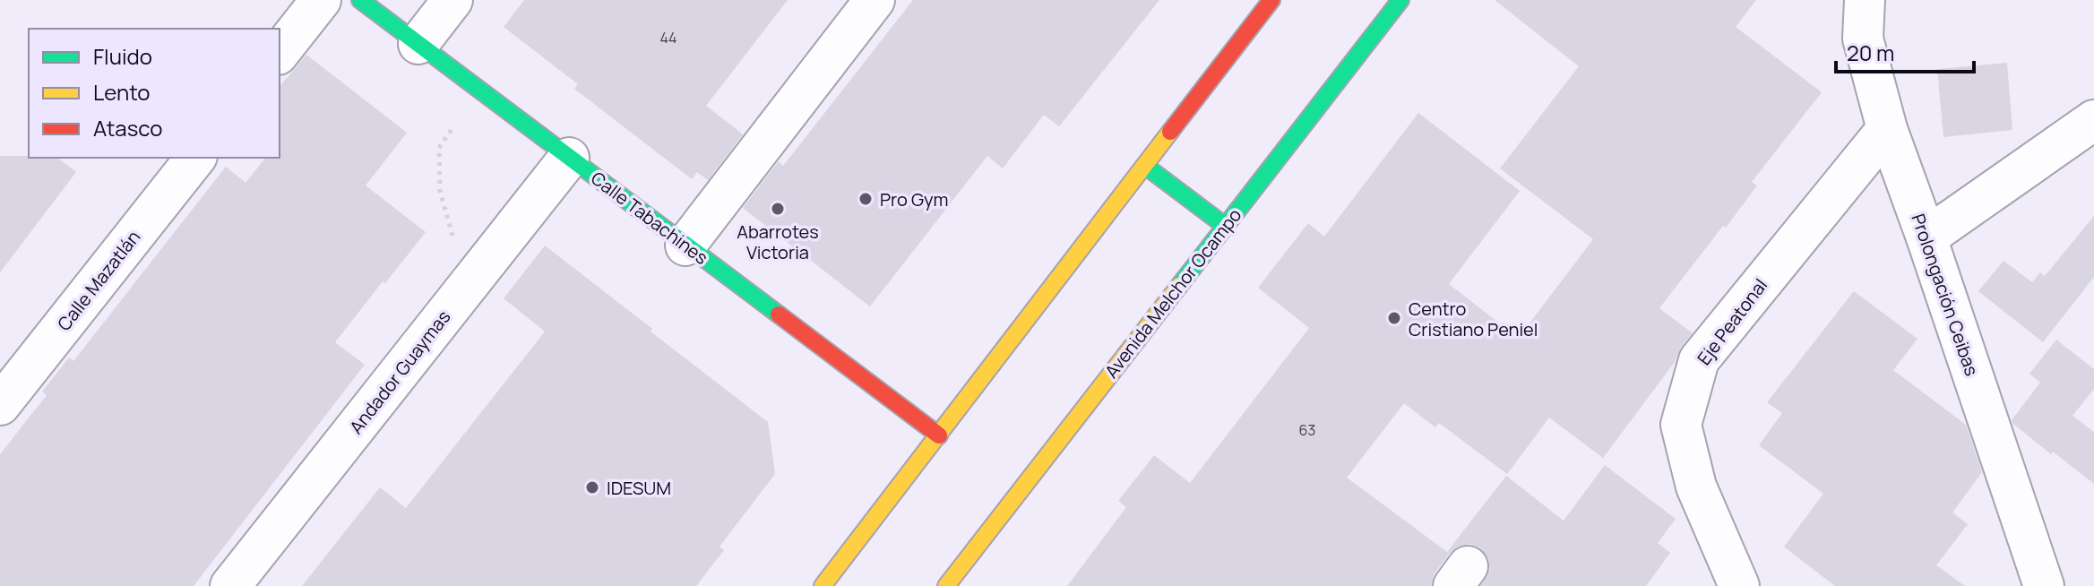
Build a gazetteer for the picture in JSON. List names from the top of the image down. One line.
{"streets":{"main road":["Calle Tabachines","Avenida Melchor Ocampo"],"street":["Calle Mazatlán","Prolongación Ceibas","Eje Peatonal","Andador Guaymas"]},"crossings":[["Calle Tabachines","Andador Guaymas"],["Prolongación Ceibas","Eje Peatonal"]],"places":["Pro Gym","Abarrotes Victoria","Centro Cristiano Peniel","IDESUM"],"house_numbers":["44","63"],"legend":["Fluido","Lento","Atasco"],"scale_bar":"20 m"}
